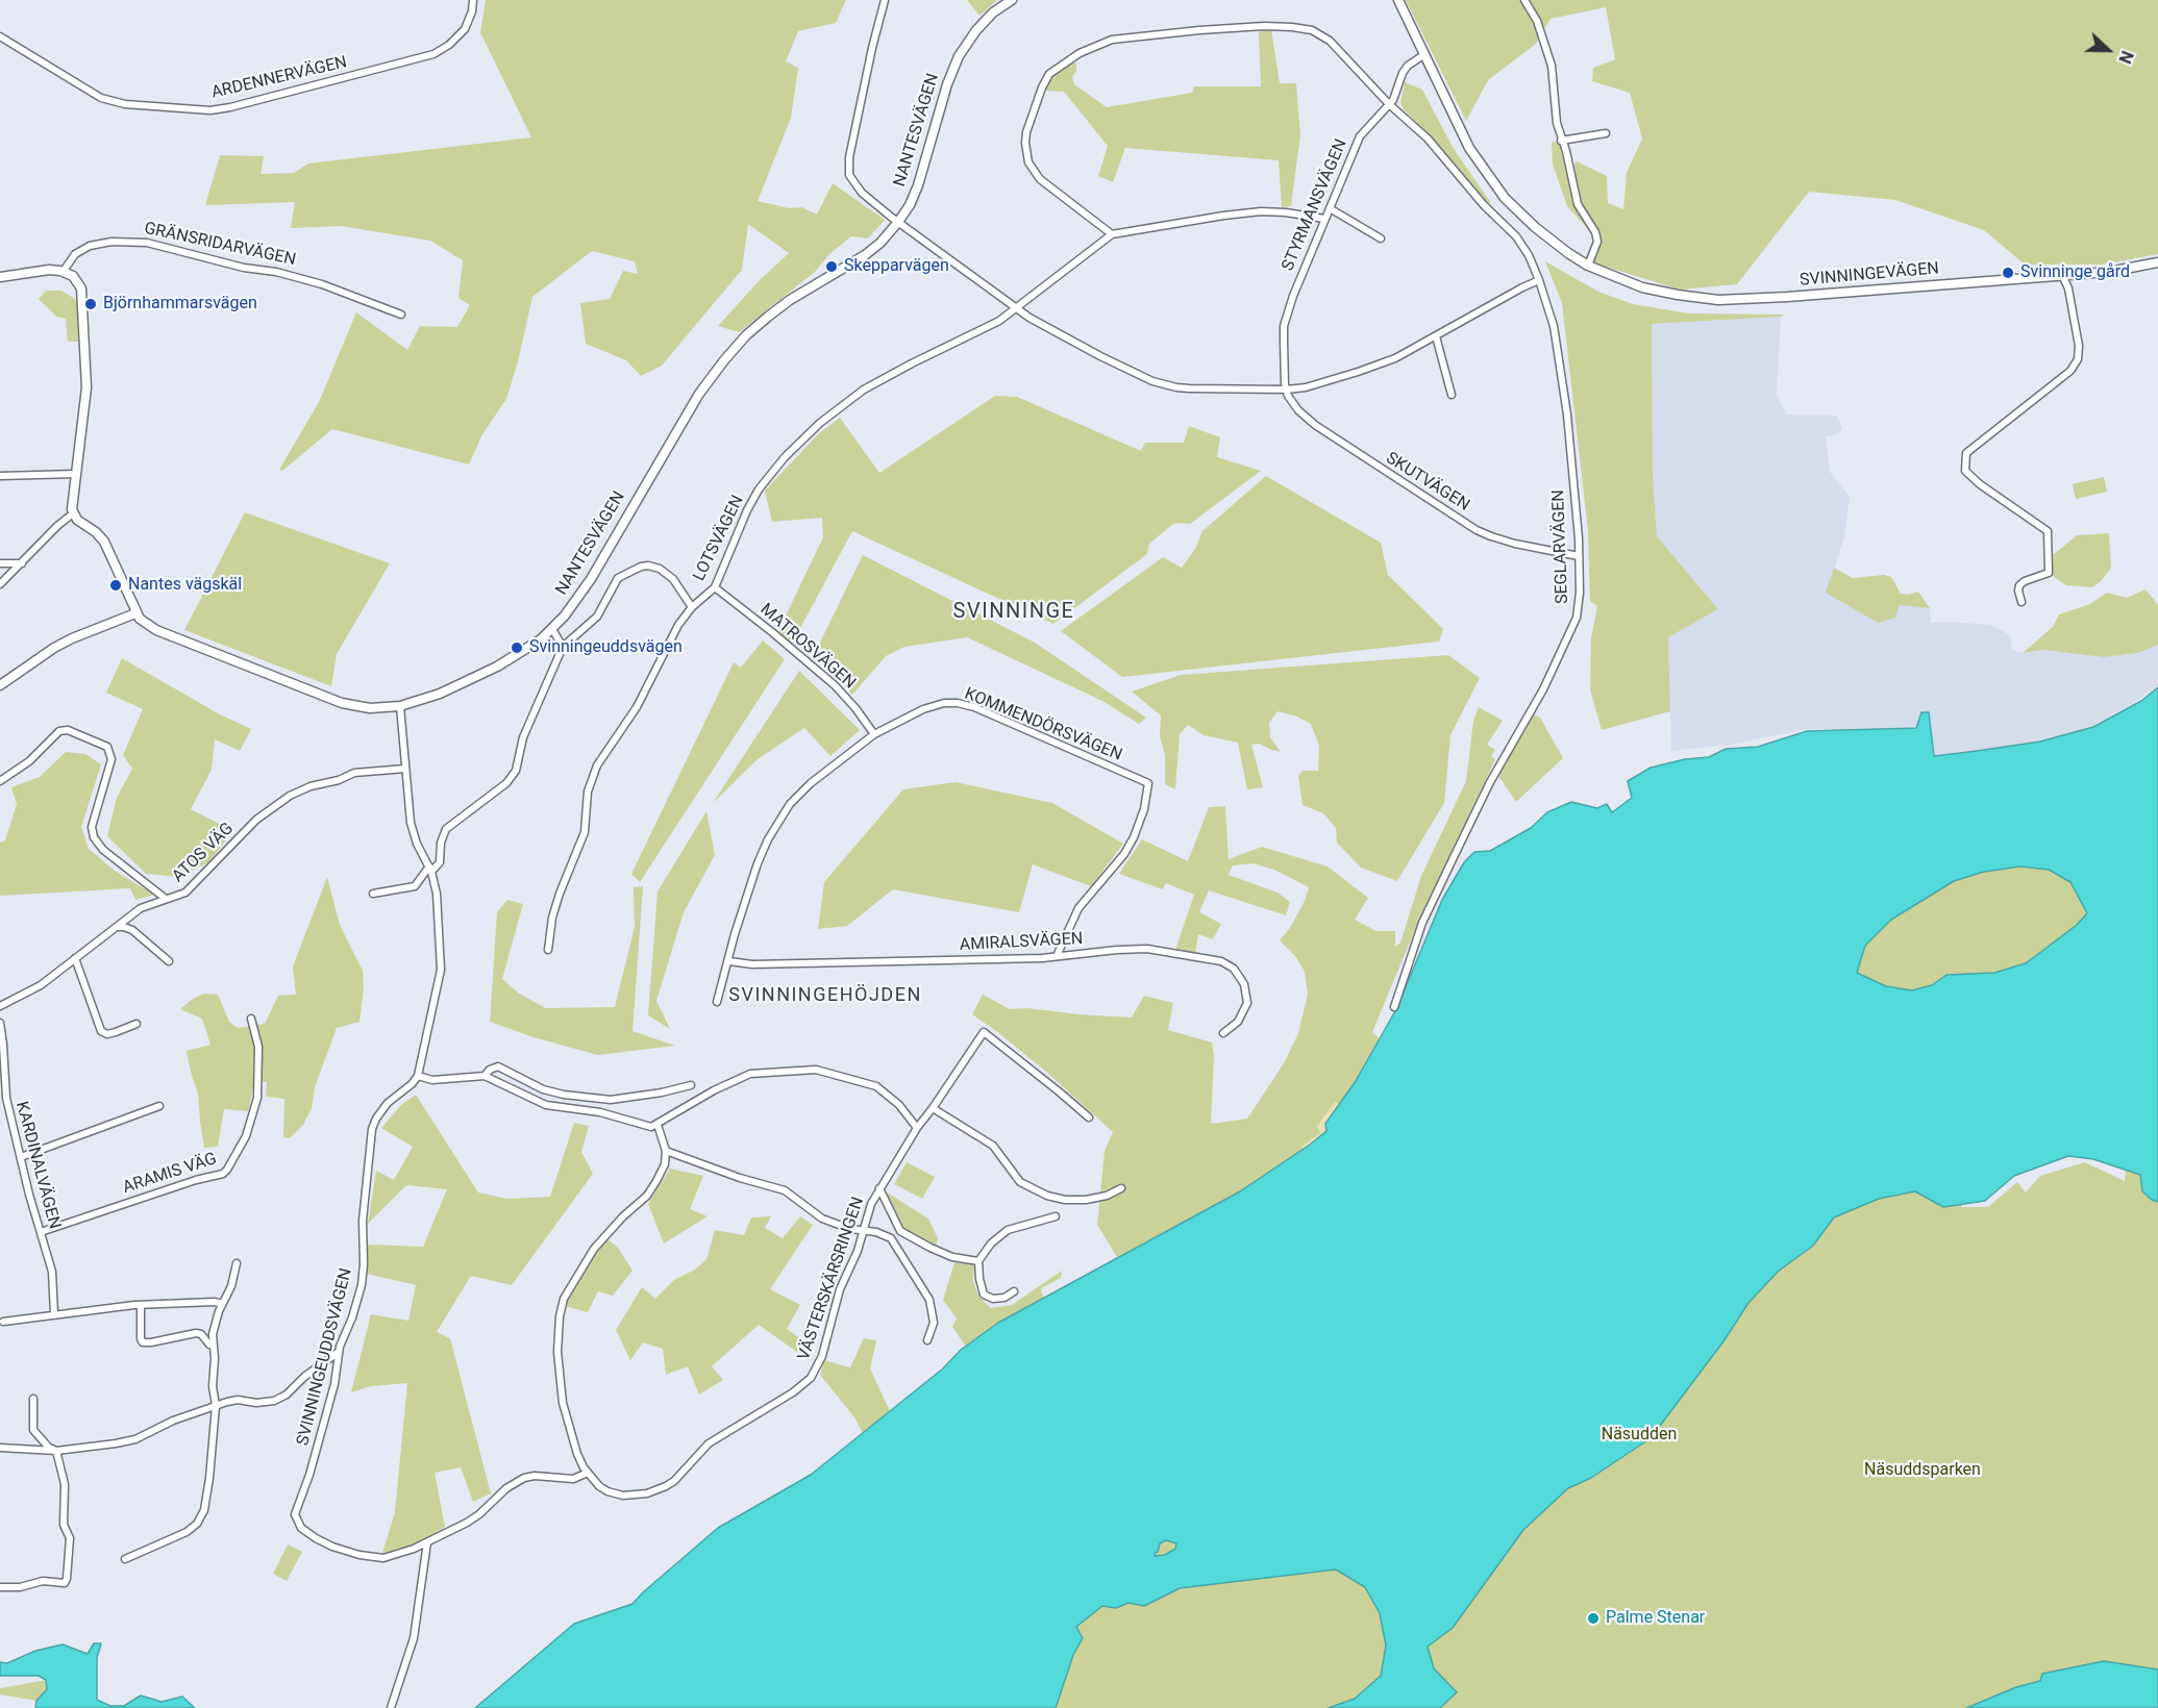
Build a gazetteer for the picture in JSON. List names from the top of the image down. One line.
{"streets":{"street":["ARDENNERVÄGEN","NANTESVÄGEN","STYRMANSVÄGEN","GRÄNSRIDARVÄGEN","SVINNINGEVÄGEN","SKUTVÄGEN","LOTSVÄGEN","SEGLARVÄGEN","MATROSVÄGEN","KOMMENDÖRSVÄGEN","ATOS VÄG","AMIRALSVÄGEN","KARDINALVÄGEN","ARAMIS VÄG","VÄSTERSKÄRSRINGEN","SVINNINGEUDDSVÄGEN"]},"crossings":[["STYRMANSVÄGEN","SVINNINGEVÄGEN"],["STYRMANSVÄGEN","SKUTVÄGEN"],["STYRMANSVÄGEN","SEGLARVÄGEN"],["SKUTVÄGEN","SEGLARVÄGEN"],["LOTSVÄGEN","SEGLARVÄGEN"],["LOTSVÄGEN","MATROSVÄGEN"],["MATROSVÄGEN","KOMMENDÖRSVÄGEN"],["KOMMENDÖRSVÄGEN","AMIRALSVÄGEN"],["KARDINALVÄGEN","ARAMIS VÄG"],["VÄSTERSKÄRSRINGEN","SVINNINGEUDDSVÄGEN"]],"districts":["SVINNINGE","SVINNINGEHÖJDEN"],"parks":["Näsudden","Näsuddsparken"],"places":["Skepparvägen","Svinninge gård","Björnhammarsvägen","Nantes vägskäl","Svinningeuddsvägen","Palme Stenar"],"north":"right"}
